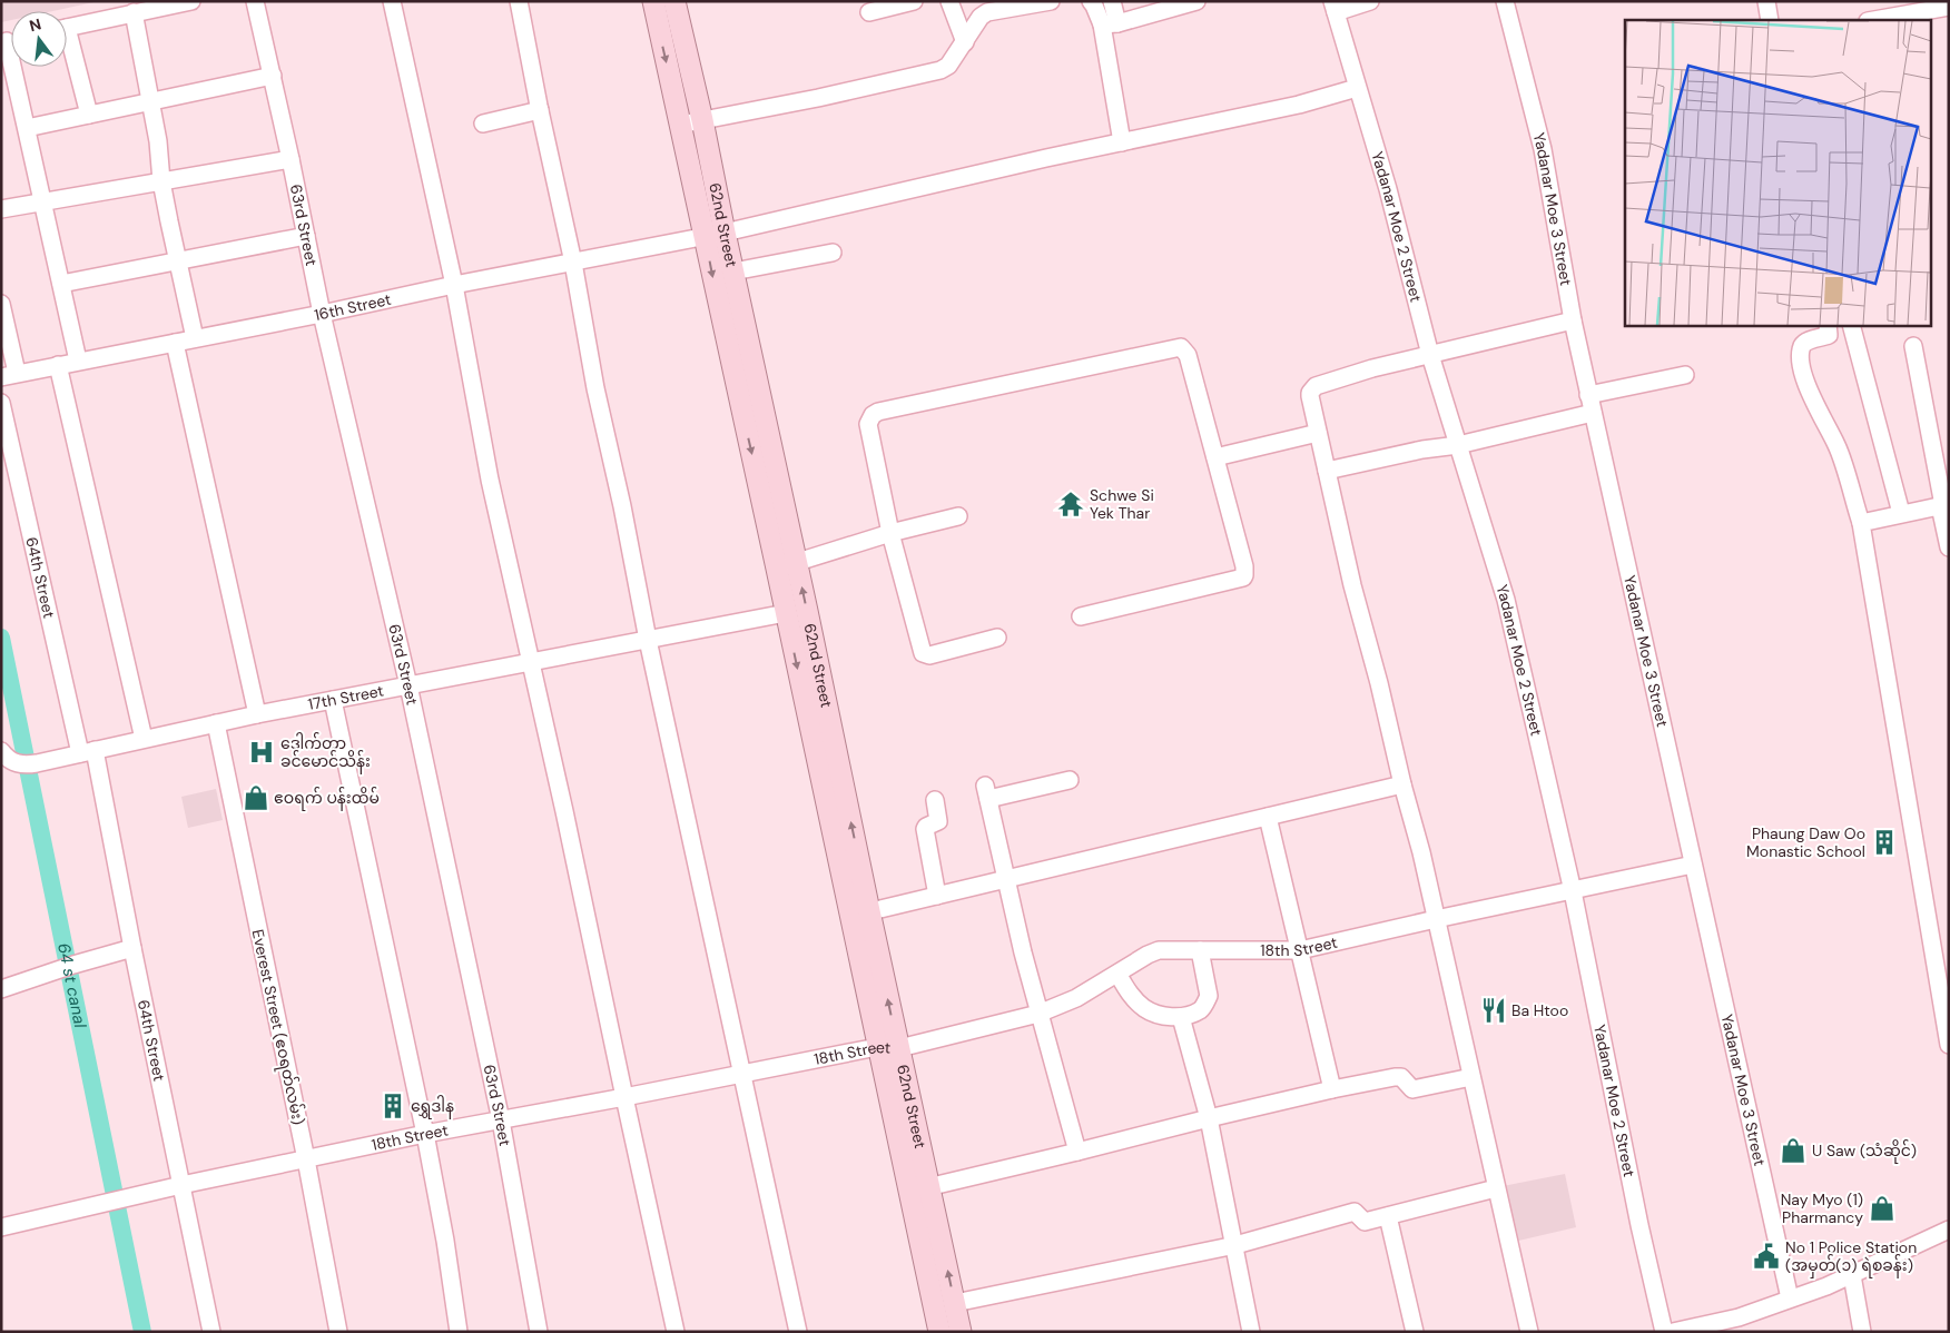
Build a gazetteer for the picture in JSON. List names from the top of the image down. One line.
{"streets":{"main road":["62nd Street"],"street":["Yadanar Moe 3 Street","63rd Street","Yadanar Moe 2 Street","16th Street","64th Street","17th Street","18th Street","Everest Street (ဧ၀ရတ်လမ်း)"]},"crossings":[["Yadanar Moe 3 Street","18th Street"],["63rd Street","16th Street"],["63rd Street","17th Street"],["63rd Street","18th Street"],["62nd Street","16th Street"],["62nd Street","17th Street"],["62nd Street","18th Street"],["Yadanar Moe 2 Street","16th Street"],["Yadanar Moe 2 Street","18th Street"],["64th Street","17th Street"],["64th Street","18th Street"],["17th Street","Everest Street (ဧ၀ရတ်လမ်း)"],["18th Street","Everest Street (ဧ၀ရတ်လမ်း)"]],"water":["64 st canal"],"places":{"temple":["Schwe Si Yek Thar"],"hospital":["ဒေါက်တာ ခင်မောင်သိန်း"],"shop":["ဧဝရက် ပန်းထိမ်","U Saw (သံဆိုင်)","Nay Myo (1) Pharmancy"],"building":["Phaung Daw Oo Monastic School","ရွှေဒါန"],"restaurant":["Ba Htoo"],"public building":["No 1 Police Station (အမှတ်(၁) ရဲစခန်း)"]},"north":"top"}
